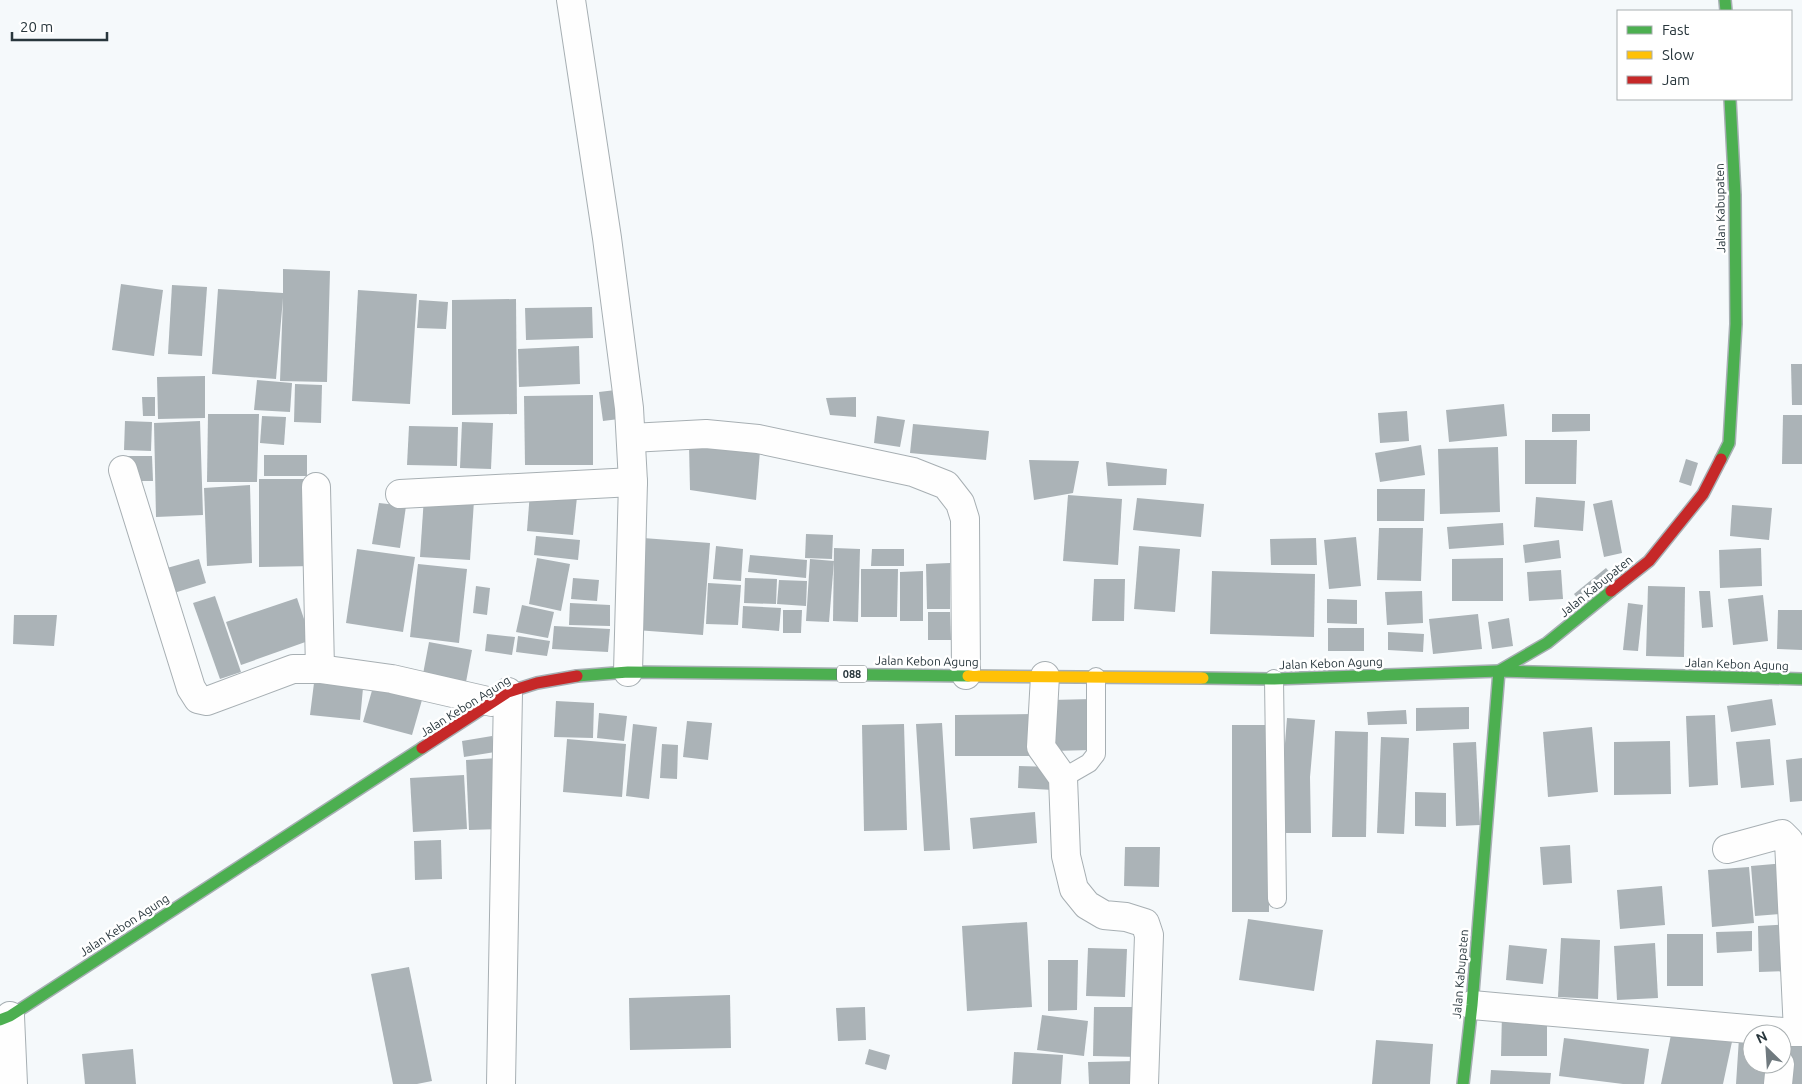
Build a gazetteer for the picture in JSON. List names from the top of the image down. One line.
{"streets":{"main road":["Jalan Kabupaten","Jalan Kebon Agung","088"]},"crossings":[["Jalan Kabupaten","Jalan Kebon Agung"]],"legend":["Fast","Slow","Jam"],"scale_bar":"20 m","north":"top left"}
